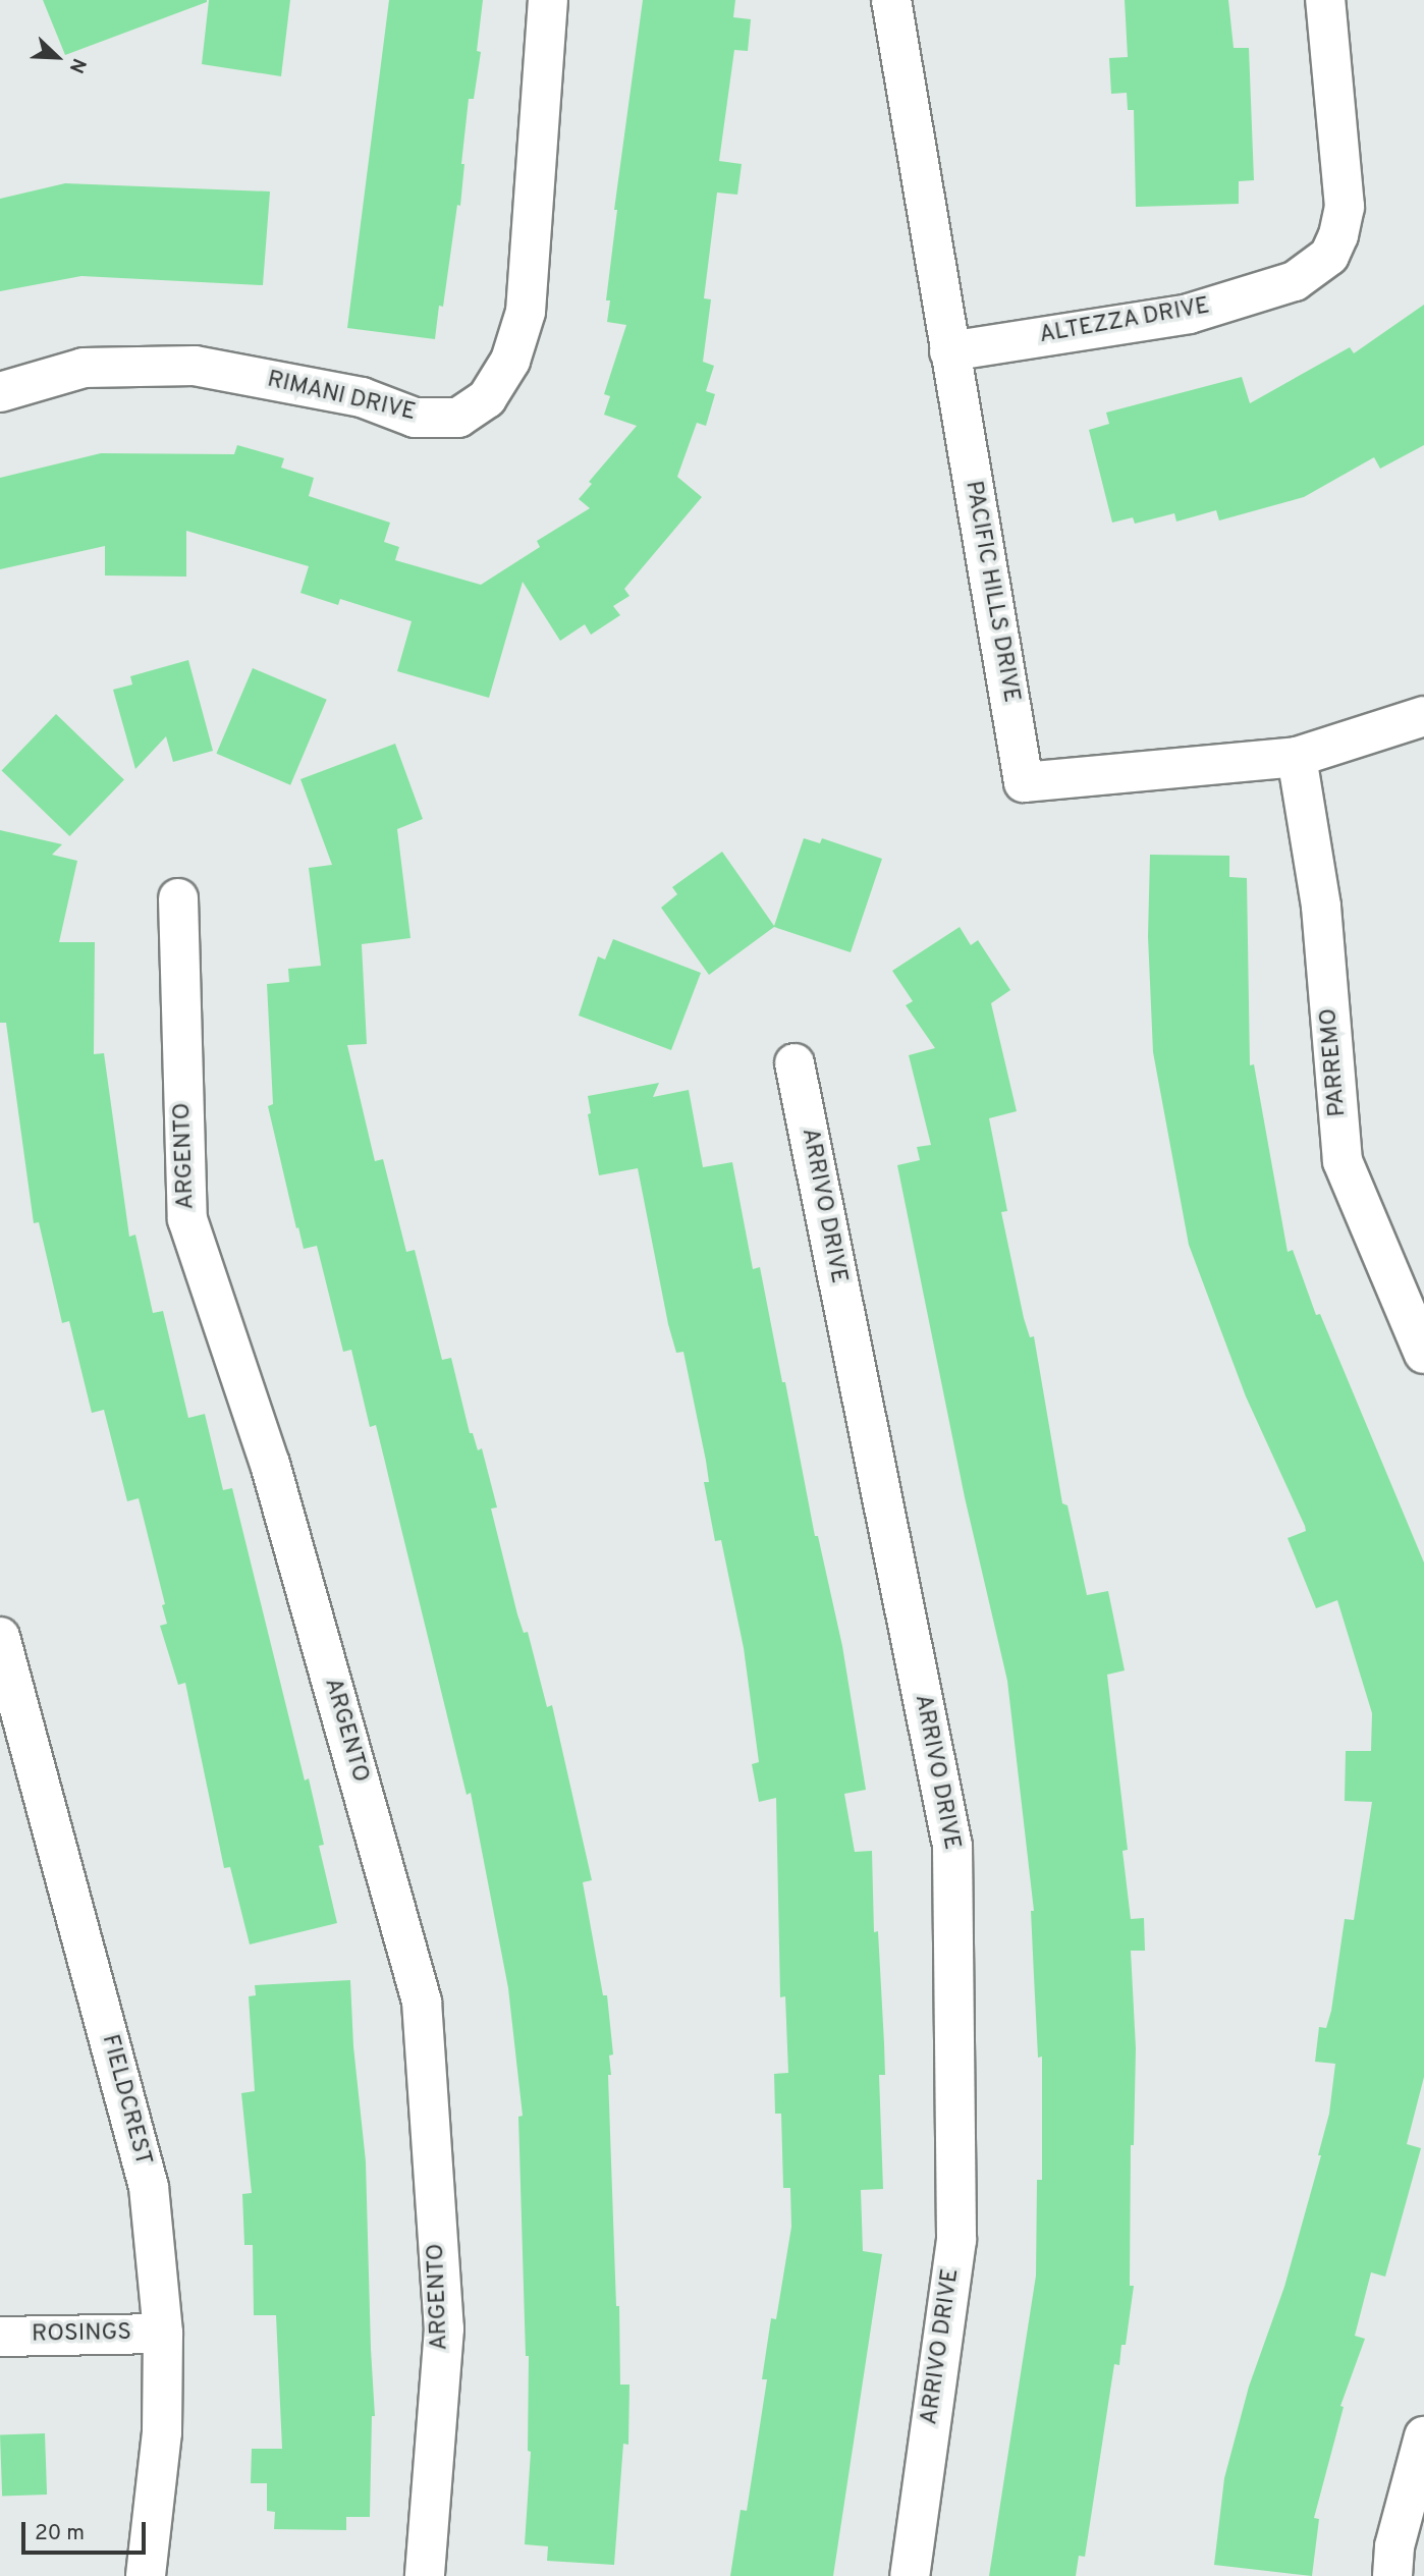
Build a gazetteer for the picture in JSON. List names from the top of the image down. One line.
{"streets":{"street":["ALTEZZA DRIVE","RIMANI DRIVE","PACIFIC HILLS DRIVE","PARREMO","ARGENTO","ARRIVO DRIVE","FIELDCREST","ROSINGS"]},"crossings":[["ALTEZZA DRIVE","PACIFIC HILLS DRIVE"],["PACIFIC HILLS DRIVE","PARREMO"],["FIELDCREST","ROSINGS"]],"scale_bar":"20 m","north":"bottom right"}
